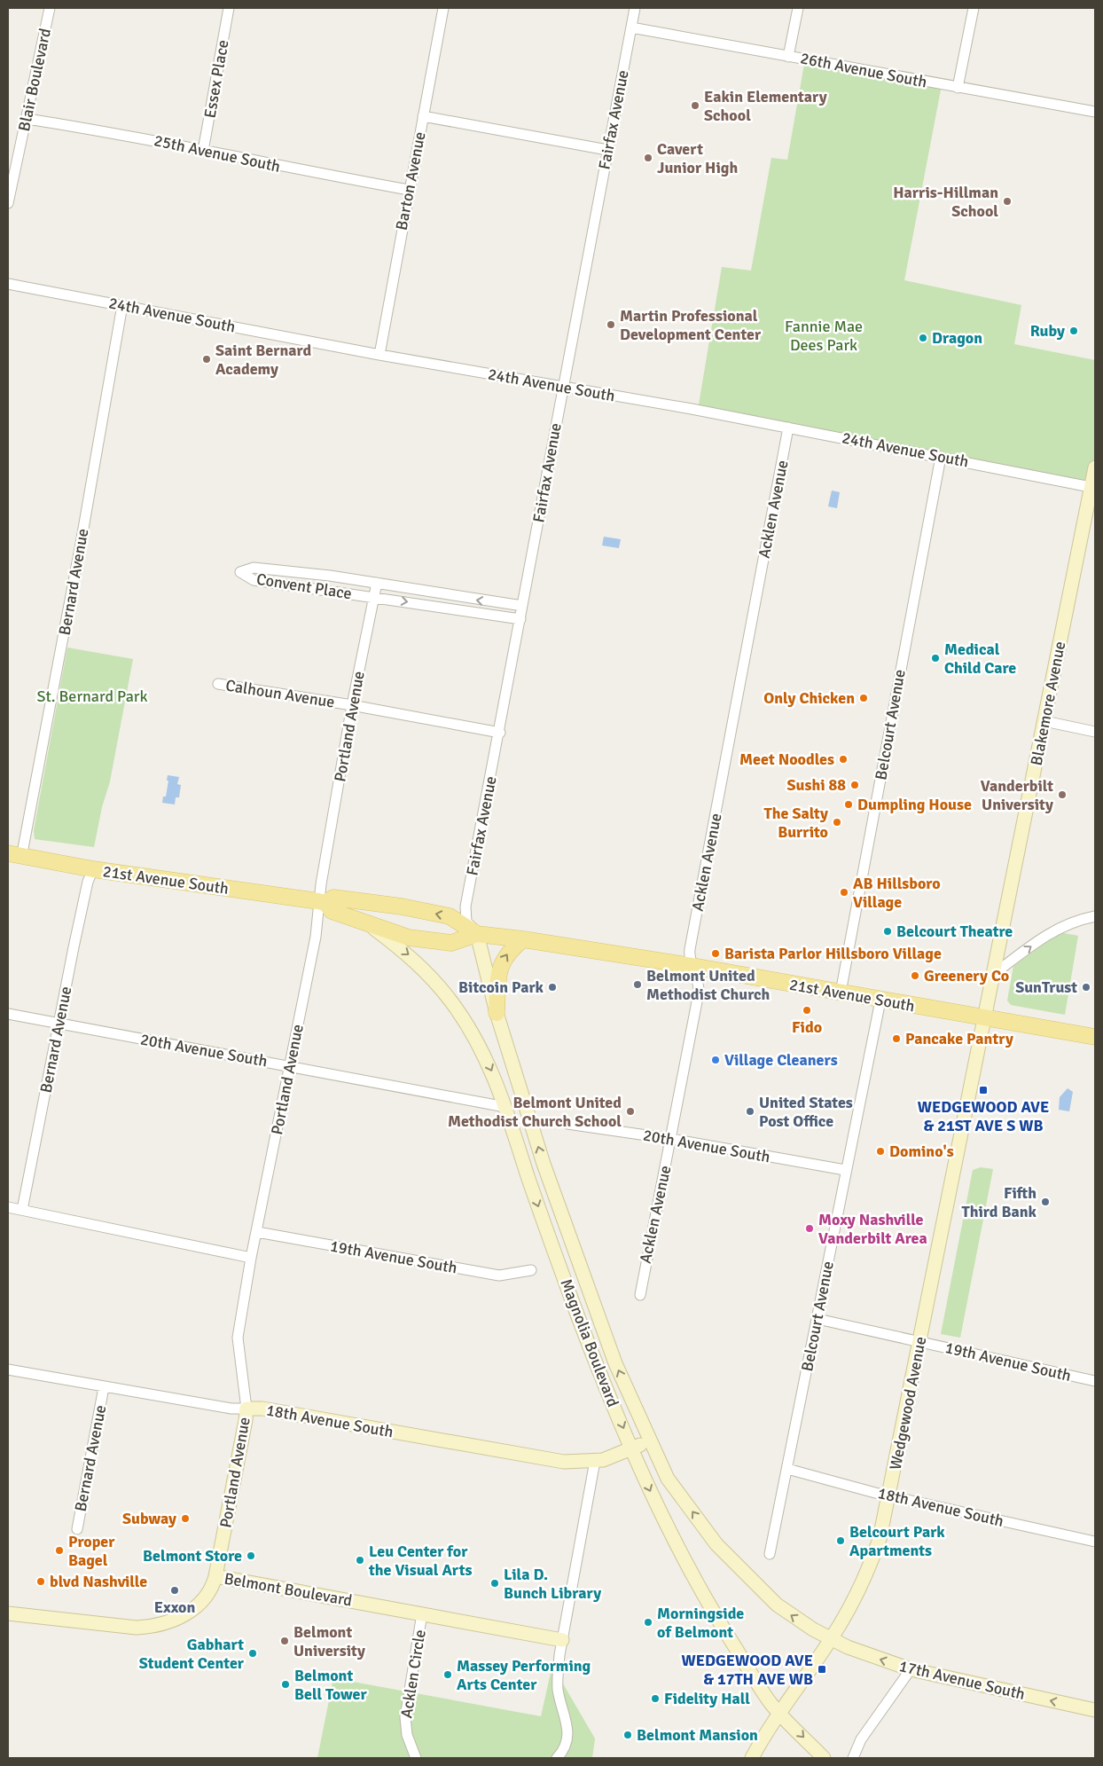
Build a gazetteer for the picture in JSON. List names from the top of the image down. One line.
{"streets":{"main road":["Blakemore Avenue","Portland Avenue","21st Avenue South","Magnolia Boulevard","Wedgewood Avenue","18th Avenue South","Belmont Boulevard","17th Avenue South"],"street":["26th Avenue South","Essex Place","Blair Boulevard","Fairfax Avenue","25th Avenue South","Barton Avenue","24th Avenue South","Acklen Avenue","Bernard Avenue","Convent Place","Calhoun Avenue","Belcourt Avenue","20th Avenue South","19th Avenue South","Acklen Circle"]},"crossings":[["26th Avenue South","Fairfax Avenue"],["Essex Place","25th Avenue South"],["Blair Boulevard","25th Avenue South"],["Fairfax Avenue","24th Avenue South"],["Fairfax Avenue","Convent Place"],["Fairfax Avenue","Calhoun Avenue"],["Fairfax Avenue","21st Avenue South"],["Fairfax Avenue","Magnolia Boulevard"],["25th Avenue South","Barton Avenue"],["Barton Avenue","24th Avenue South"],["24th Avenue South","Acklen Avenue"],["24th Avenue South","Bernard Avenue"],["24th Avenue South","Blakemore Avenue"],["24th Avenue South","Belcourt Avenue"],["Acklen Avenue","21st Avenue South"],["Acklen Avenue","20th Avenue South"],["Bernard Avenue","21st Avenue South"],["Bernard Avenue","20th Avenue South"],["Bernard Avenue","18th Avenue South"],["Convent Place","Portland Avenue"],["Calhoun Avenue","Portland Avenue"],["Blakemore Avenue","21st Avenue South"],["Blakemore Avenue","Wedgewood Avenue"],["Belcourt Avenue","21st Avenue South"],["Belcourt Avenue","20th Avenue South"],["Belcourt Avenue","19th Avenue South"],["Belcourt Avenue","18th Avenue South"],["Portland Avenue","21st Avenue South"],["Portland Avenue","20th Avenue South"],["Portland Avenue","19th Avenue South"],["Portland Avenue","18th Avenue South"],["Portland Avenue","Belmont Boulevard"],["21st Avenue South","Magnolia Boulevard"],["21st Avenue South","Wedgewood Avenue"],["20th Avenue South","Magnolia Boulevard"],["19th Avenue South","Wedgewood Avenue"],["Magnolia Boulevard","Wedgewood Avenue"],["Magnolia Boulevard","18th Avenue South"],["Magnolia Boulevard","17th Avenue South"],["Wedgewood Avenue","18th Avenue South"],["Wedgewood Avenue","17th Avenue South"],["Belmont Boulevard","Acklen Circle"]],"one_way":["17th Avenue South"],"parks":["Fannie Mae Dees Park","St. Bernard Park"],"places":{"other":["Eakin Elementary School","Cavert Junior High","Harris-Hillman School","Martin Professional Development Center","Ruby","Dragon","Saint Bernard Academy","Medical Child Care","Only Chicken","Meet Noodles","Sushi 88","Vanderbilt University","Dumpling House","The Salty Burrito","AB Hillsboro Village","Belcourt Theatre","Barista Parlor Hillsboro Village","Greenery Co","Belmont United Methodist Church","Bitcoin Park","SunTrust","Fido","Pancake Pantry","Village Cleaners","Belmont United Methodist Church School","United States Post Office","Domino's","Fifth Third Bank","Moxy Nashville Vanderbilt Area","Subway","Belcourt Park Apartments","Proper Bagel","Belmont Store","Leu Center for the Visual Arts","blvd Nashville","Lila D. Bunch Library","Exxon","Morningside of Belmont","Belmont University","Gabhart Student Center","Massey Performing Arts Center","Belmont Bell Tower","Fidelity Hall","Belmont Mansion"],"transit":["WEDGEWOOD AVE & 21ST AVE S WB","WEDGEWOOD AVE & 17TH AVE WB"]}}
